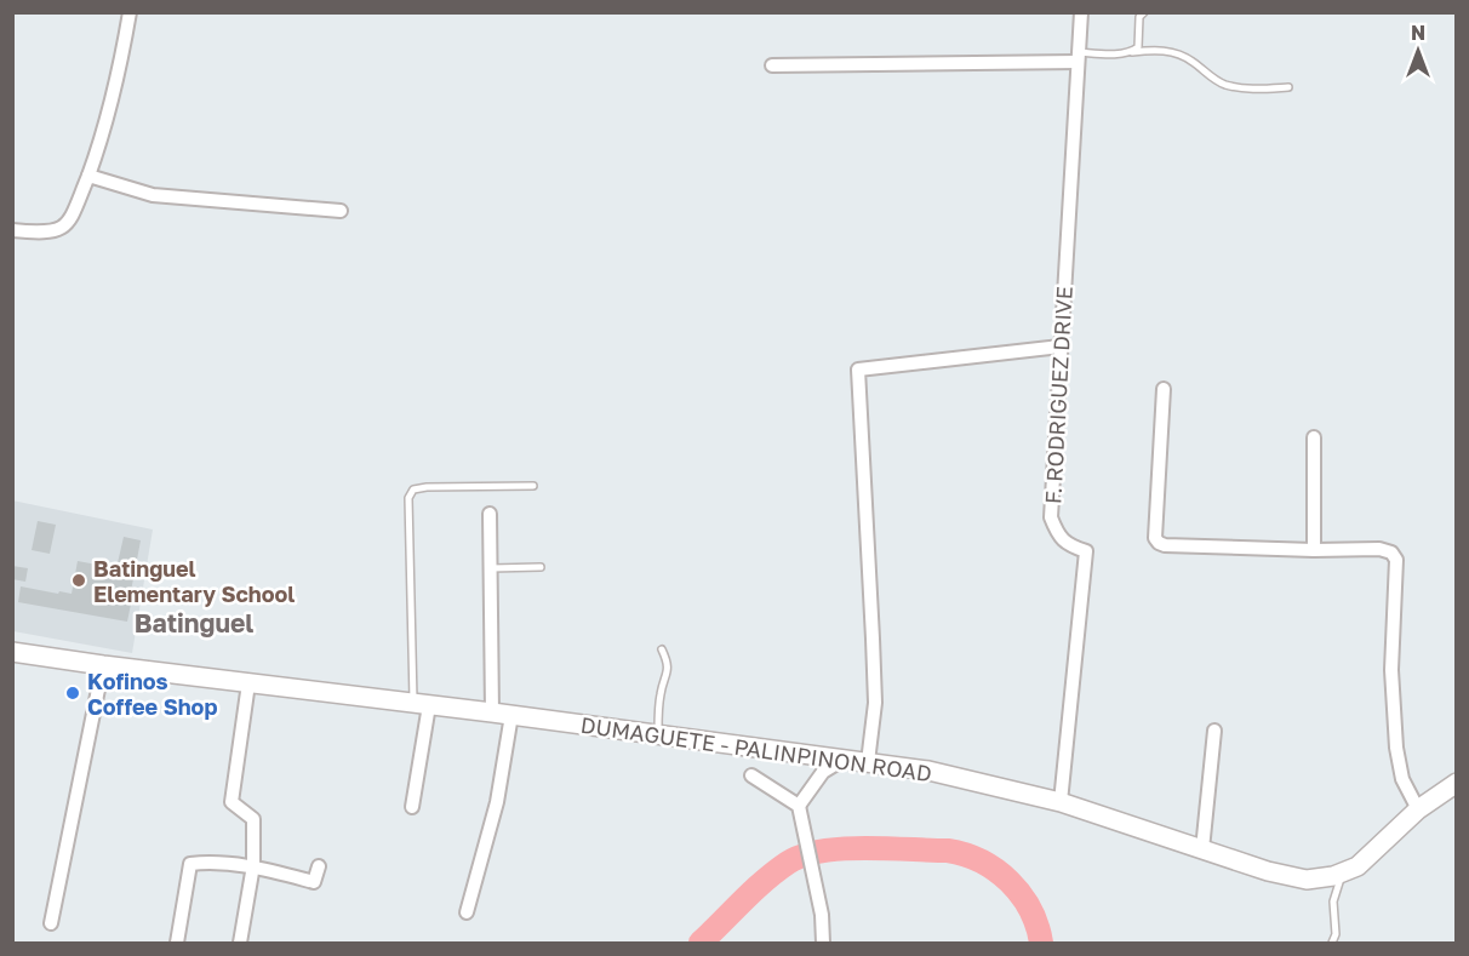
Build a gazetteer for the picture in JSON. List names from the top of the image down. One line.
{"streets":{"main road":["DUMAGUETE - PALINPINON ROAD"],"street":["F. RODRIGUEZ DRIVE"]},"crossings":[["F. RODRIGUEZ DRIVE","DUMAGUETE - PALINPINON ROAD"]],"districts":["Batinguel"],"places":["Batinguel Elementary School","Kofinos Coffee Shop"],"north":"top"}
